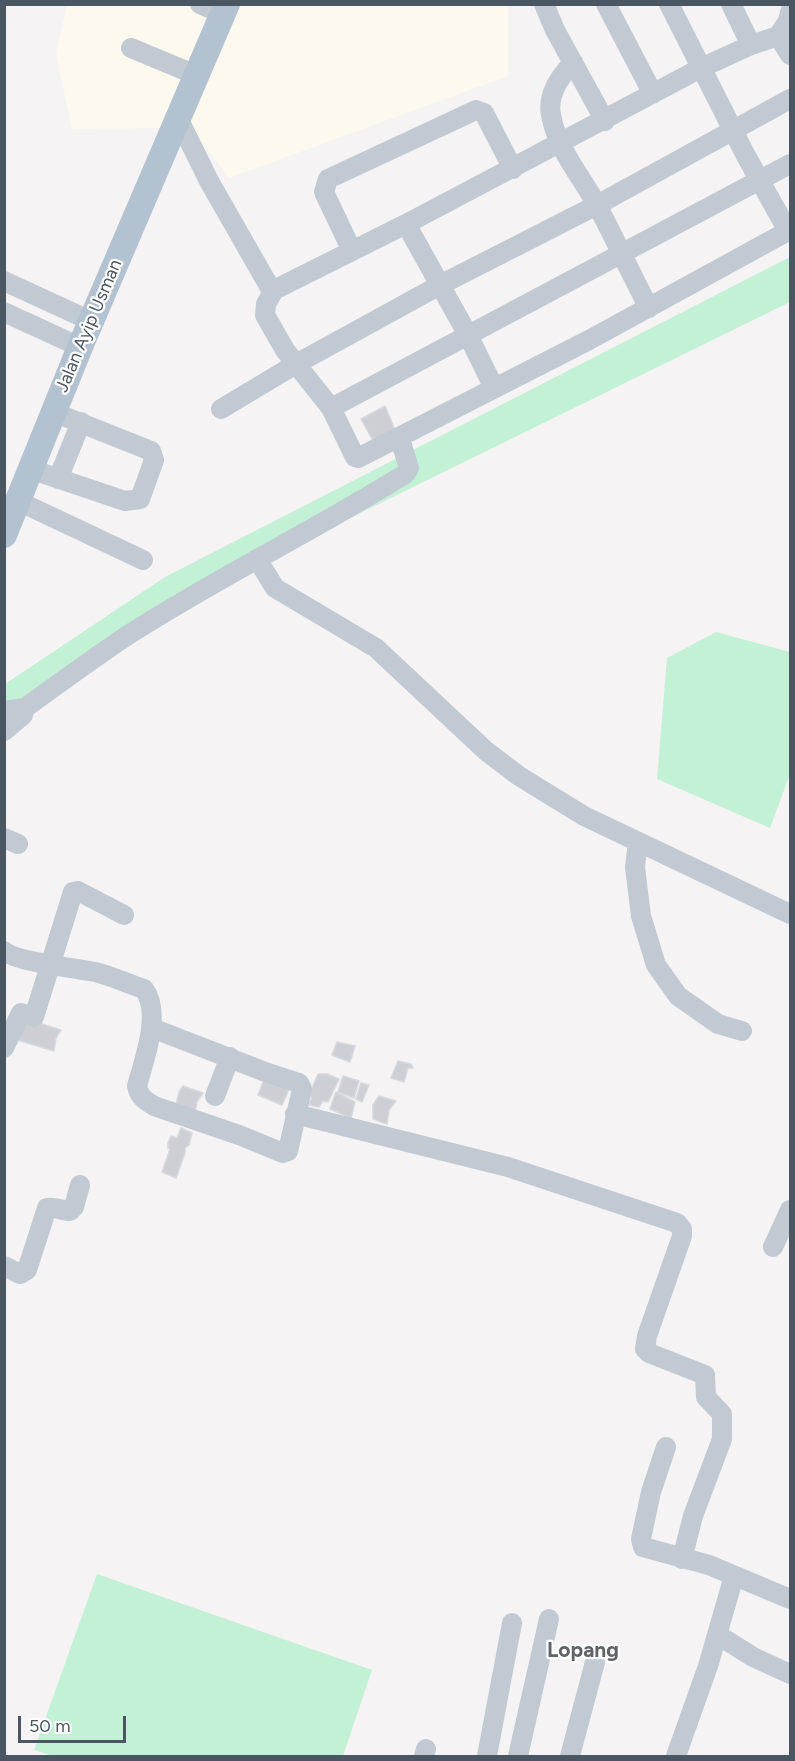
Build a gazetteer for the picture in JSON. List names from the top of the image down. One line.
{"streets":{"main road":["Jalan Ayip Usman"]},"districts":["Lopang"],"scale_bar":"50 m"}
